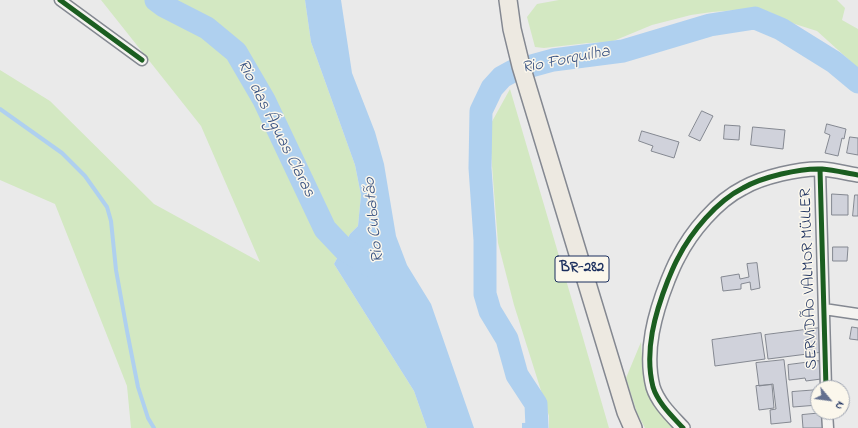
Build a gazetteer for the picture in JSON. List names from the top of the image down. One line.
{"streets":{"highway":["BR-282"],"street":["SERVIDÃO VALMOR MÜLLER"]},"water":["Rio Forquilha","Rio das Águas Claras","Rio Cubatão"],"north":"bottom right"}
